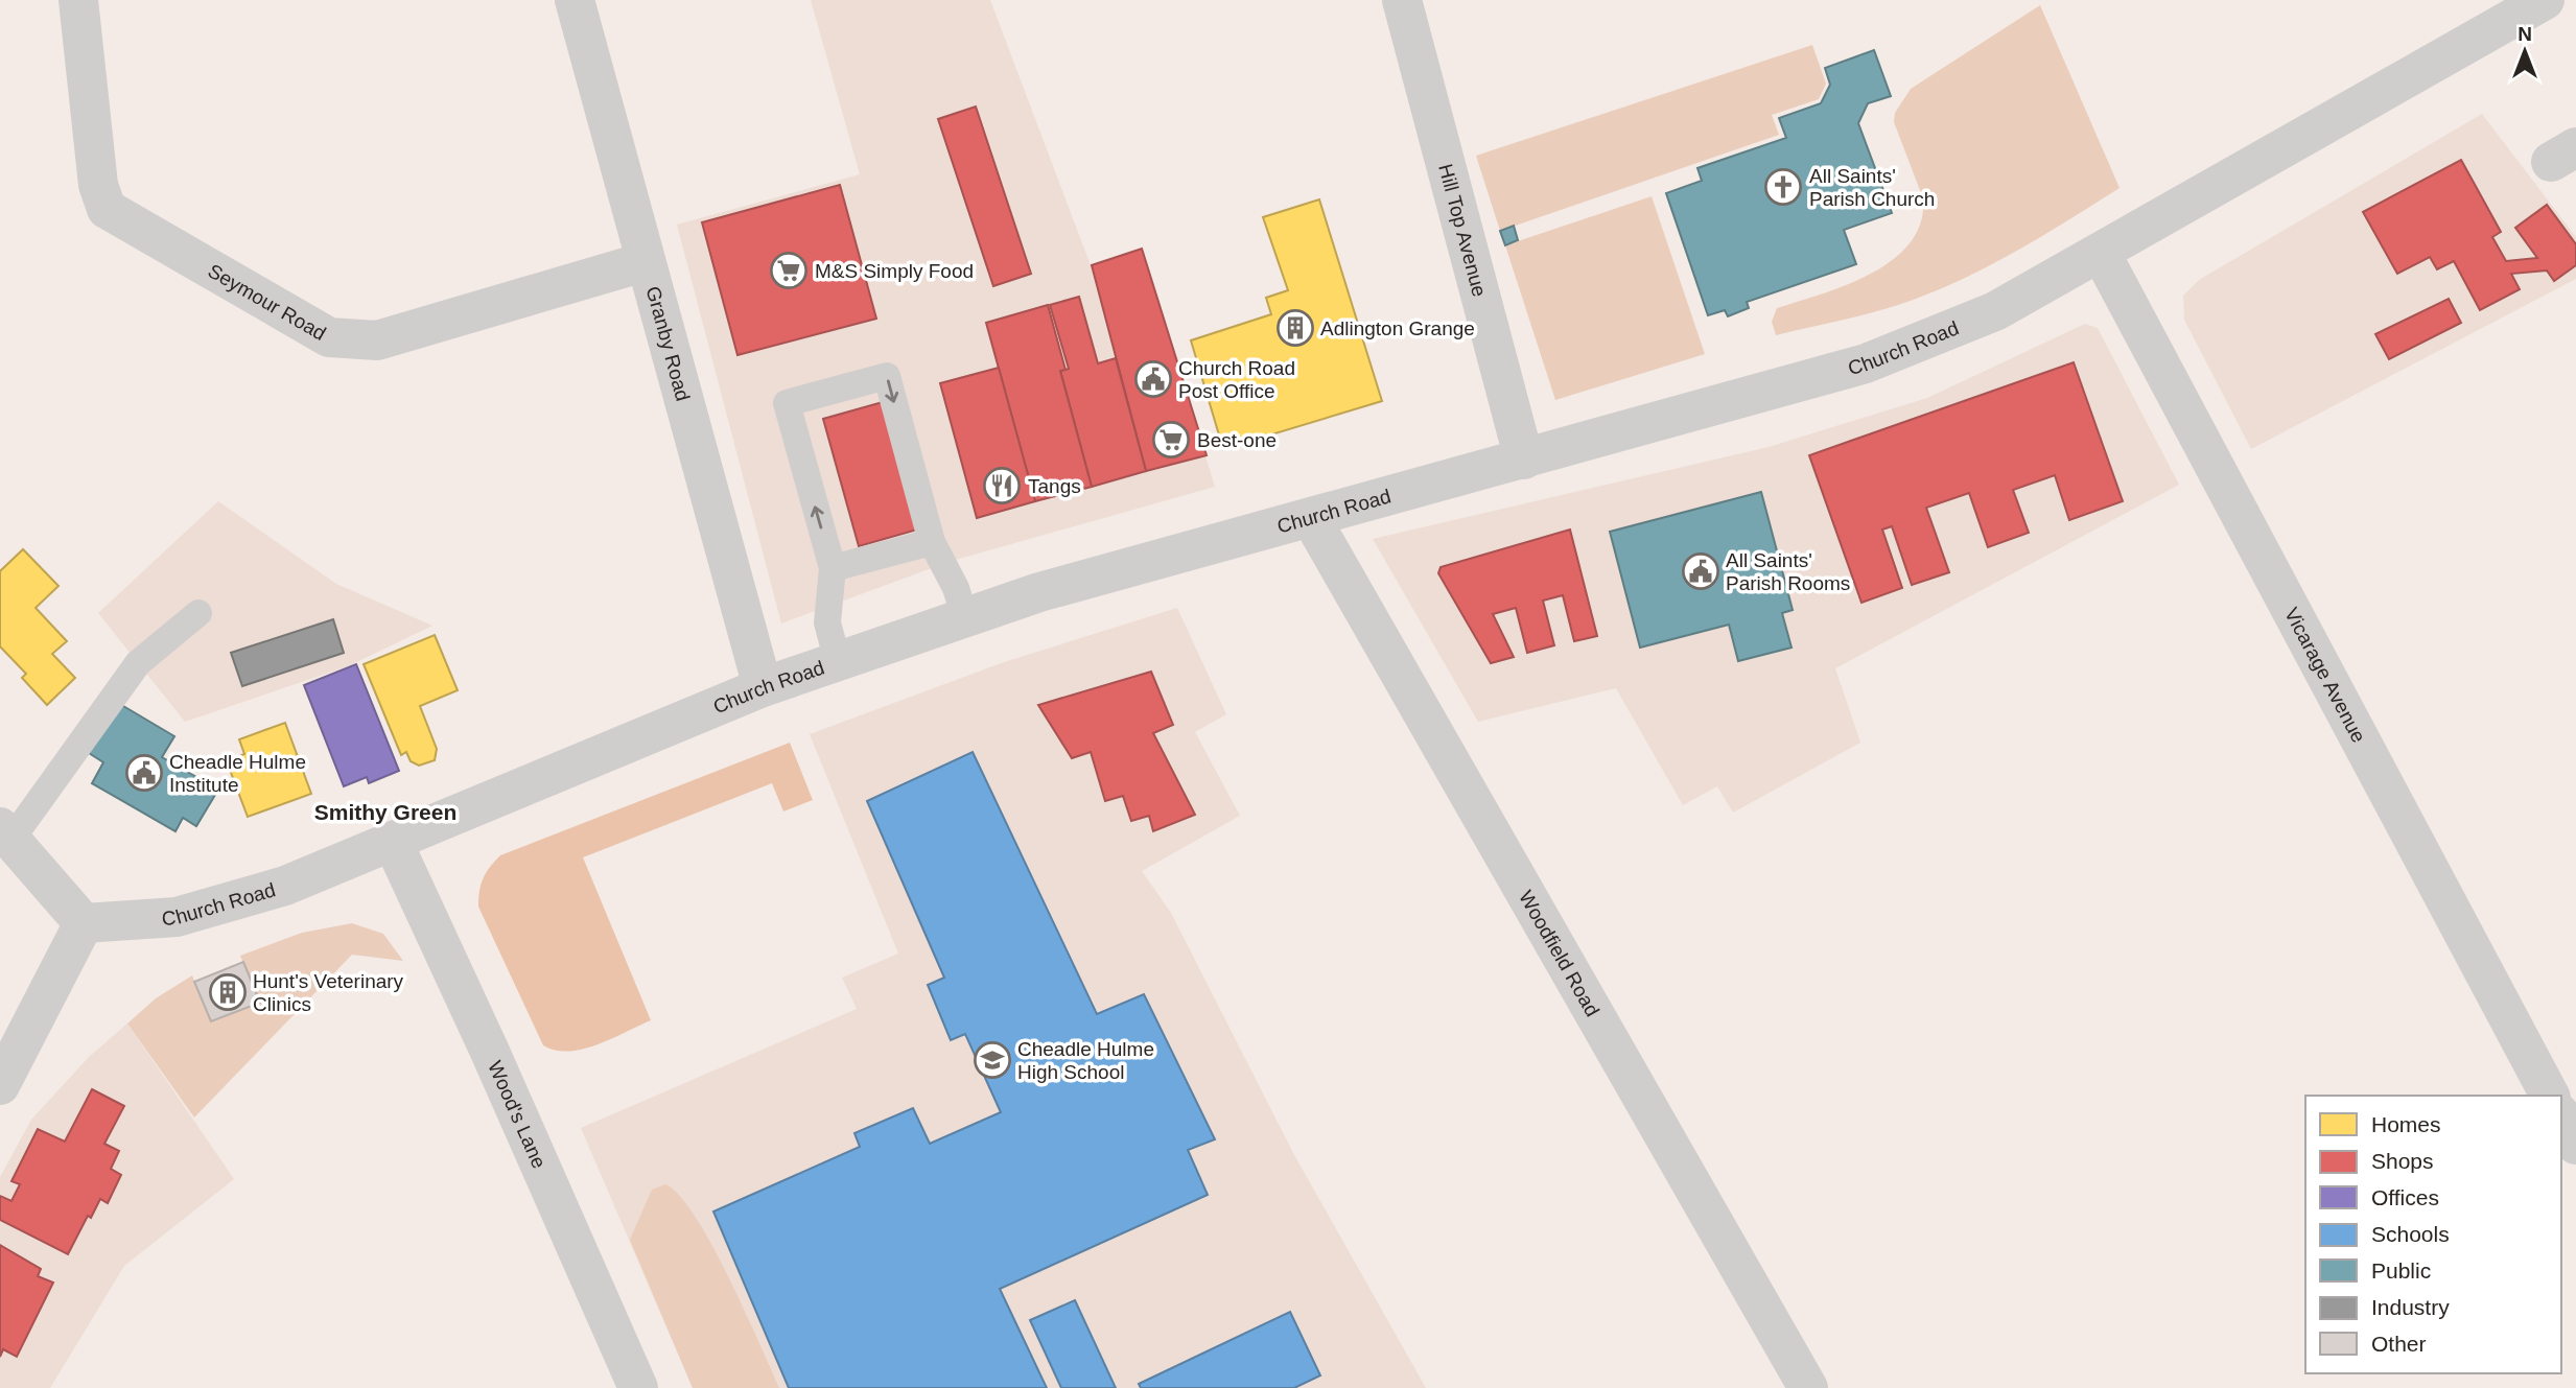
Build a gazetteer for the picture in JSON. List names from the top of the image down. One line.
{"streets":{"street":["Hill Top Avenue","Seymour Road","Granby Road","Church Road","Vicarage Avenue","Woodfield Road","Wood's Lane"]},"crossings":[["Hill Top Avenue","Church Road"],["Seymour Road","Granby Road"],["Granby Road","Church Road"],["Church Road","Vicarage Avenue"],["Church Road","Woodfield Road"],["Church Road","Wood's Lane"]],"districts":["Smithy Green"],"places":{"church":["All Saints' Parish Church"],"supermarket":["M&S Simply Food","Best-one"],"building":["Adlington Grange","Hunt's Veterinary Clinics"],"public building":["Church Road Post Office","All Saints' Parish Rooms","Cheadle Hulme Institute"],"restaurant":["Tangs"],"school or university":["Cheadle Hulme High School"]},"legend":["Homes","Shops","Offices","Schools","Public","Industry","Other"],"north":"top"}
